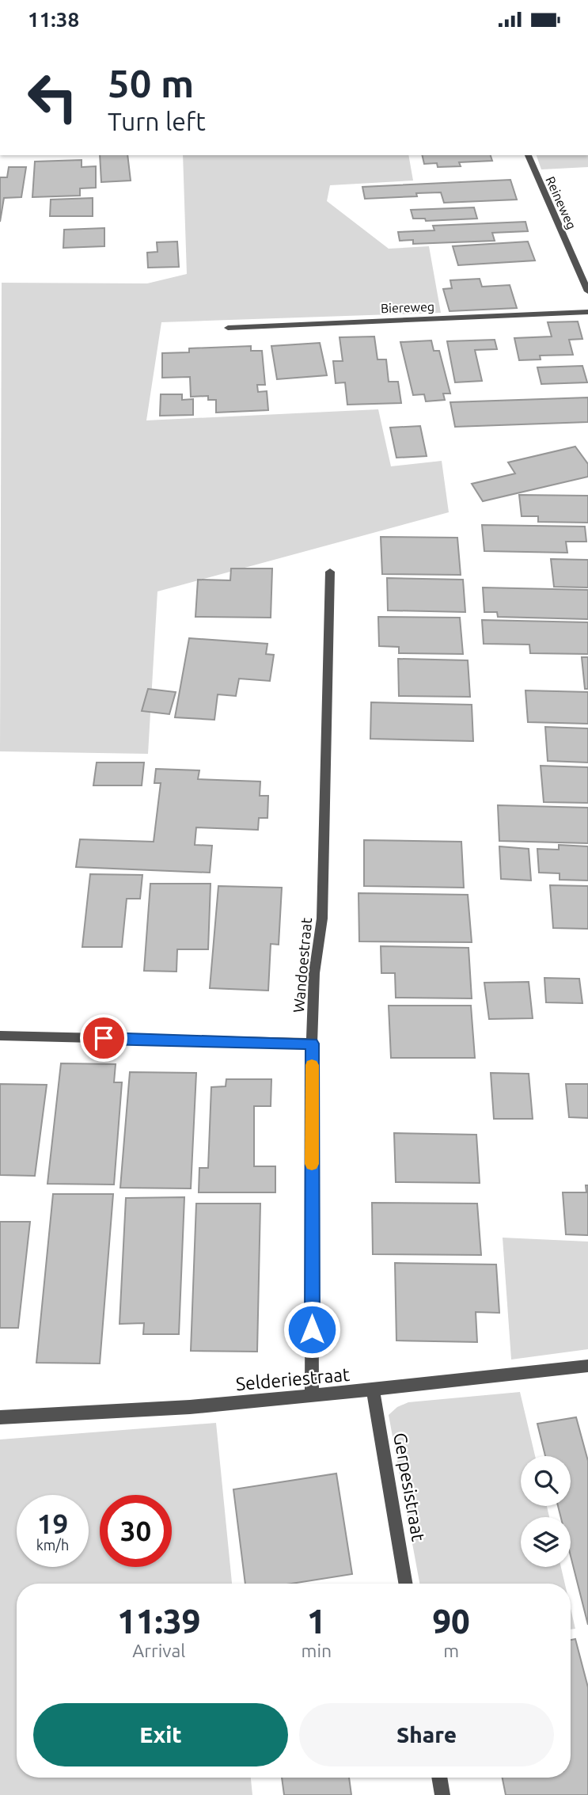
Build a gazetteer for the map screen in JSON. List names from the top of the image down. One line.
{"streets":{"street":["Reineweg","Biereweg","Wandoestraat","Selderiestraat","Gerpesistraat"]},"crossings":[["Wandoestraat","Selderiestraat"],["Selderiestraat","Gerpesistraat"]],"page":{"status":"11:38","turn":["50 m","Turn left"],"speed":"19 km/h","limit":"30","eta":["11:39","Arrival","1","min","90","m"],"buttons":["Exit","Share"]}}
